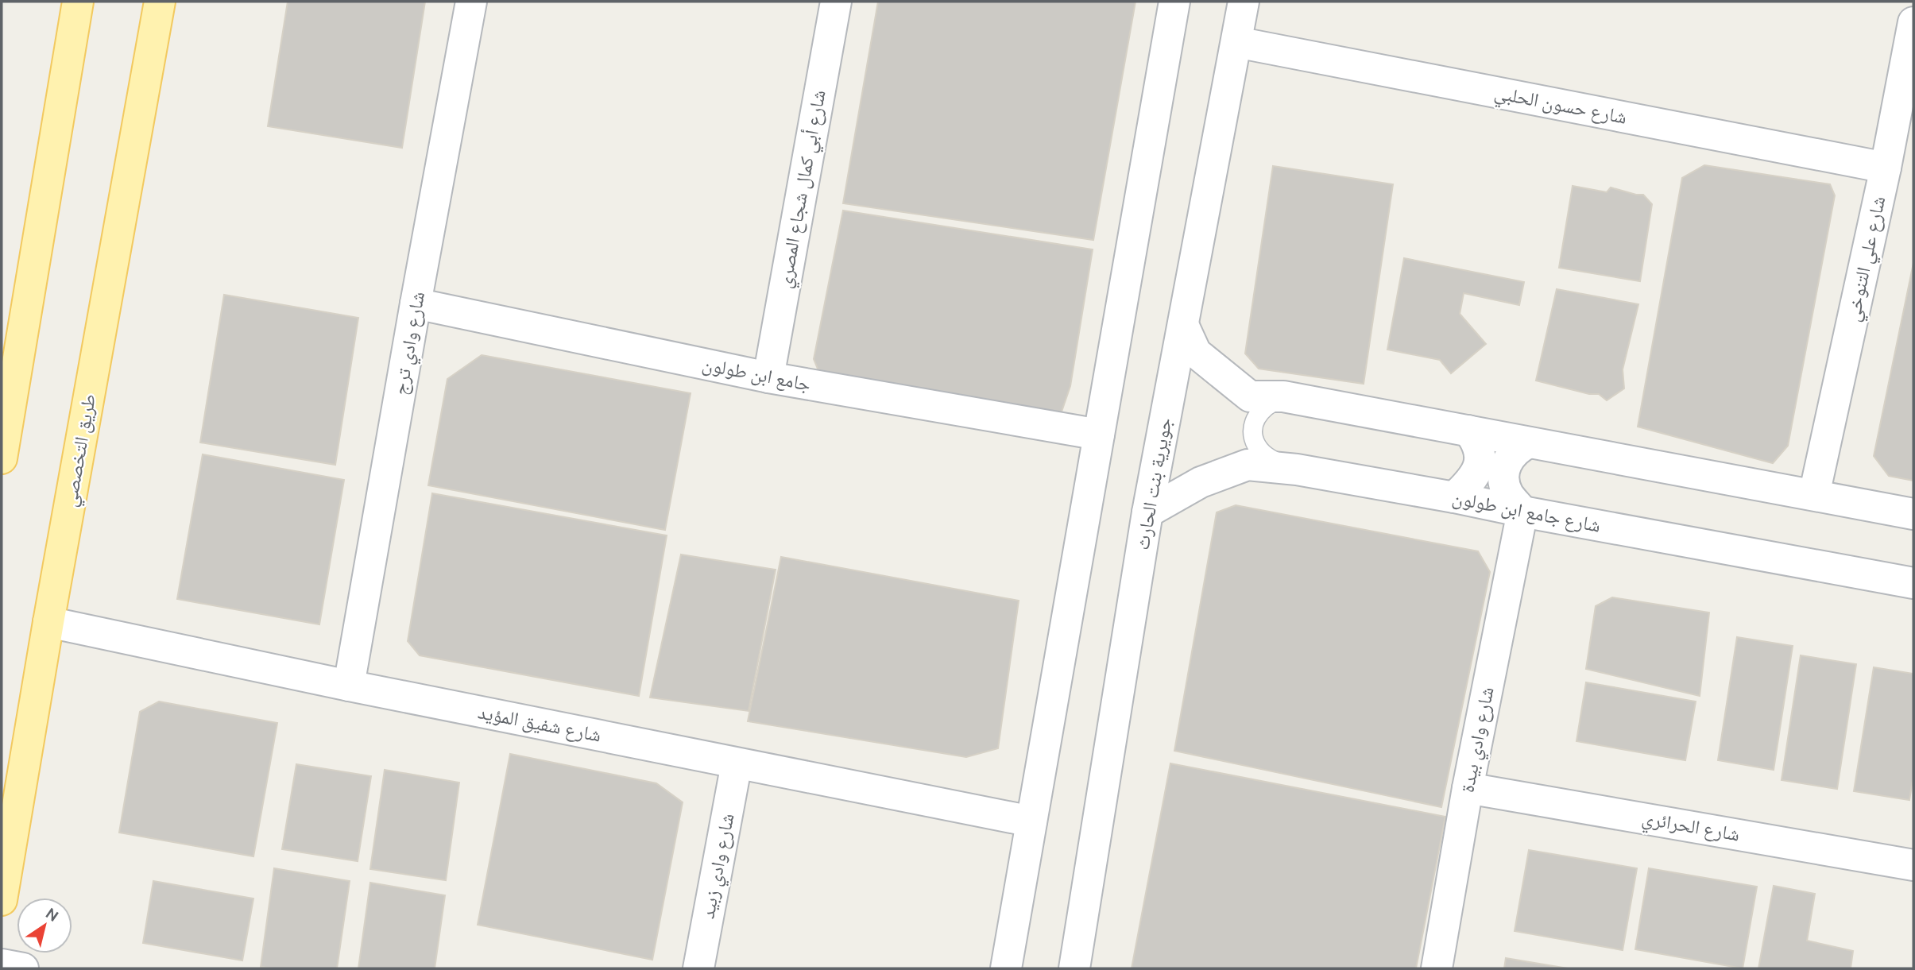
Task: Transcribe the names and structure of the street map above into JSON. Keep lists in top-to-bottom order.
{
  "streets": {
    "main road": ["طريق التخصصي"],
    "street": [
      "شارع حسون الحلبي",
      "شارع أبي كمال شجاع المصري",
      "شارع علي التنوخي",
      "شارع وادي ترج",
      "جامع ابن طولون",
      "جويرية بنت الحارث",
      "شارع جامع ابن طولون",
      "شارع شفيق المؤيد",
      "شارع وادي بيدة",
      "شارع الحرائري",
      "شارع وادي زبيد"
    ]
  },
  "crossings": [
    ["شارع حسون الحلبي", "شارع علي التنوخي"],
    ["شارع حسون الحلبي", "جويرية بنت الحارث"],
    ["شارع أبي كمال شجاع المصري", "جامع ابن طولون"],
    ["شارع وادي ترج", "جامع ابن طولون"],
    ["شارع وادي ترج", "شارع شفيق المؤيد"],
    ["طريق التخصصي", "شارع شفيق المؤيد"],
    ["جويرية بنت الحارث", "شارع جامع ابن طولون"],
    ["شارع جامع ابن طولون", "شارع وادي بيدة"],
    ["شارع شفيق المؤيد", "شارع وادي زبيد"],
    ["شارع وادي بيدة", "شارع الحرائري"]
  ],
  "north": "top right"
}
